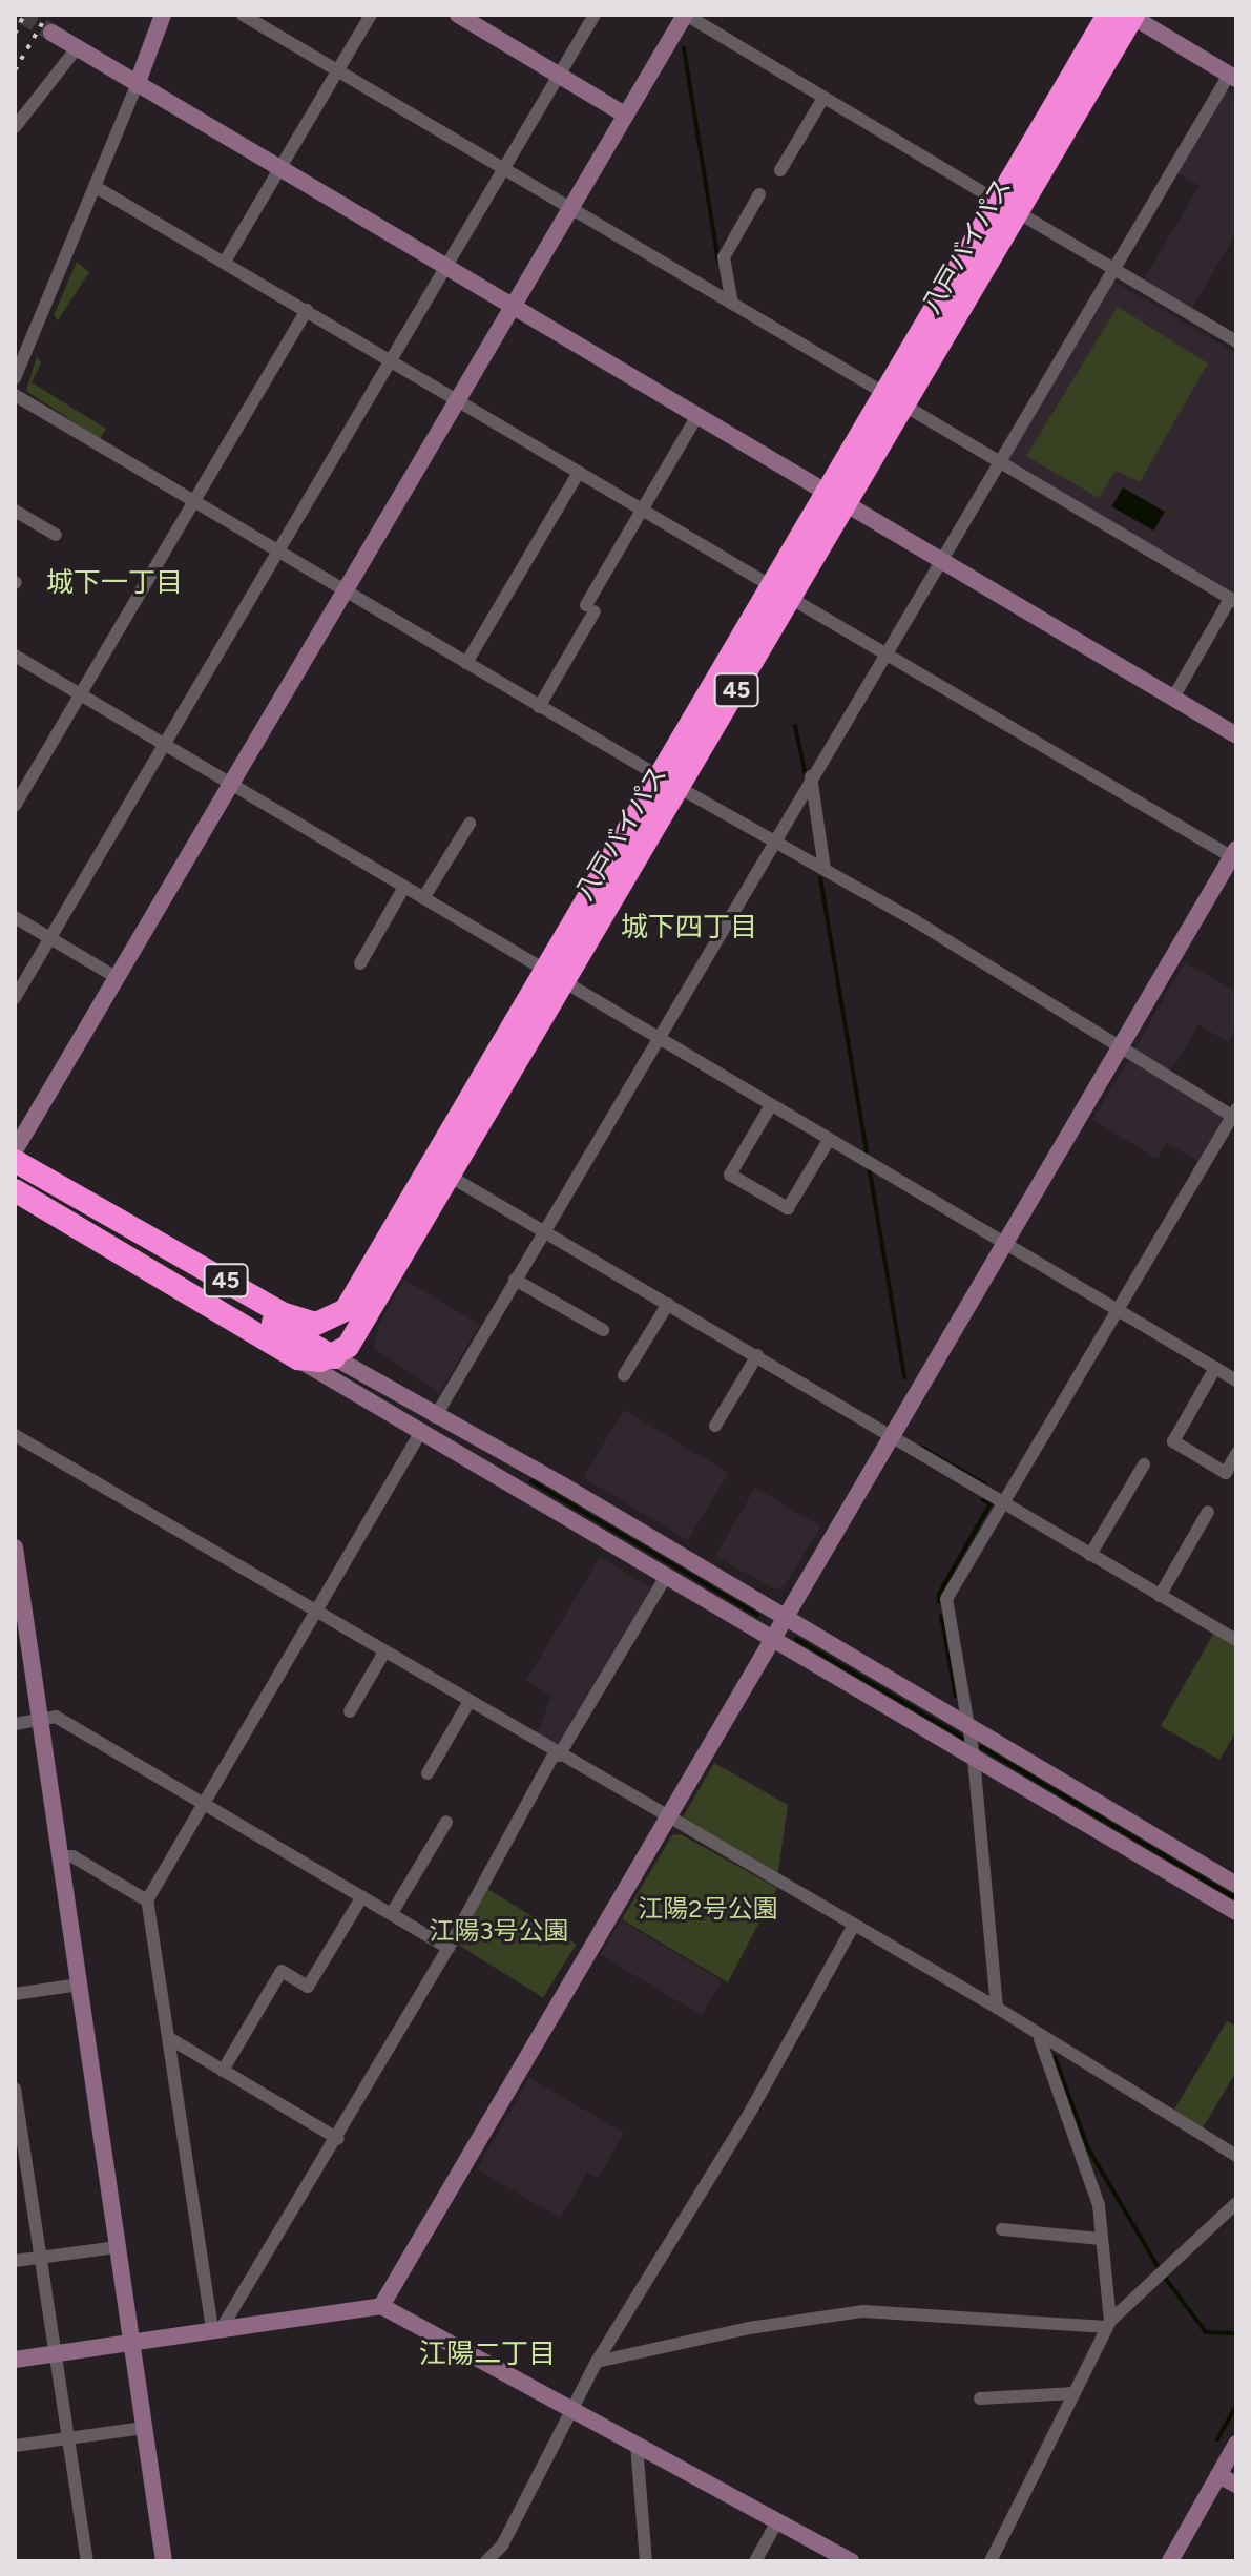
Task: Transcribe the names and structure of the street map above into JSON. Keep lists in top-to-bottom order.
{
  "streets": {
    "highway": ["八戸バイパス", "45"]
  },
  "crossings": [
    ["八戸バイパス", "45"]
  ],
  "districts": ["城下一丁目", "城下四丁目", "江陽二丁目"],
  "parks": ["江陽2号公園", "江陽3号公園"]
}
